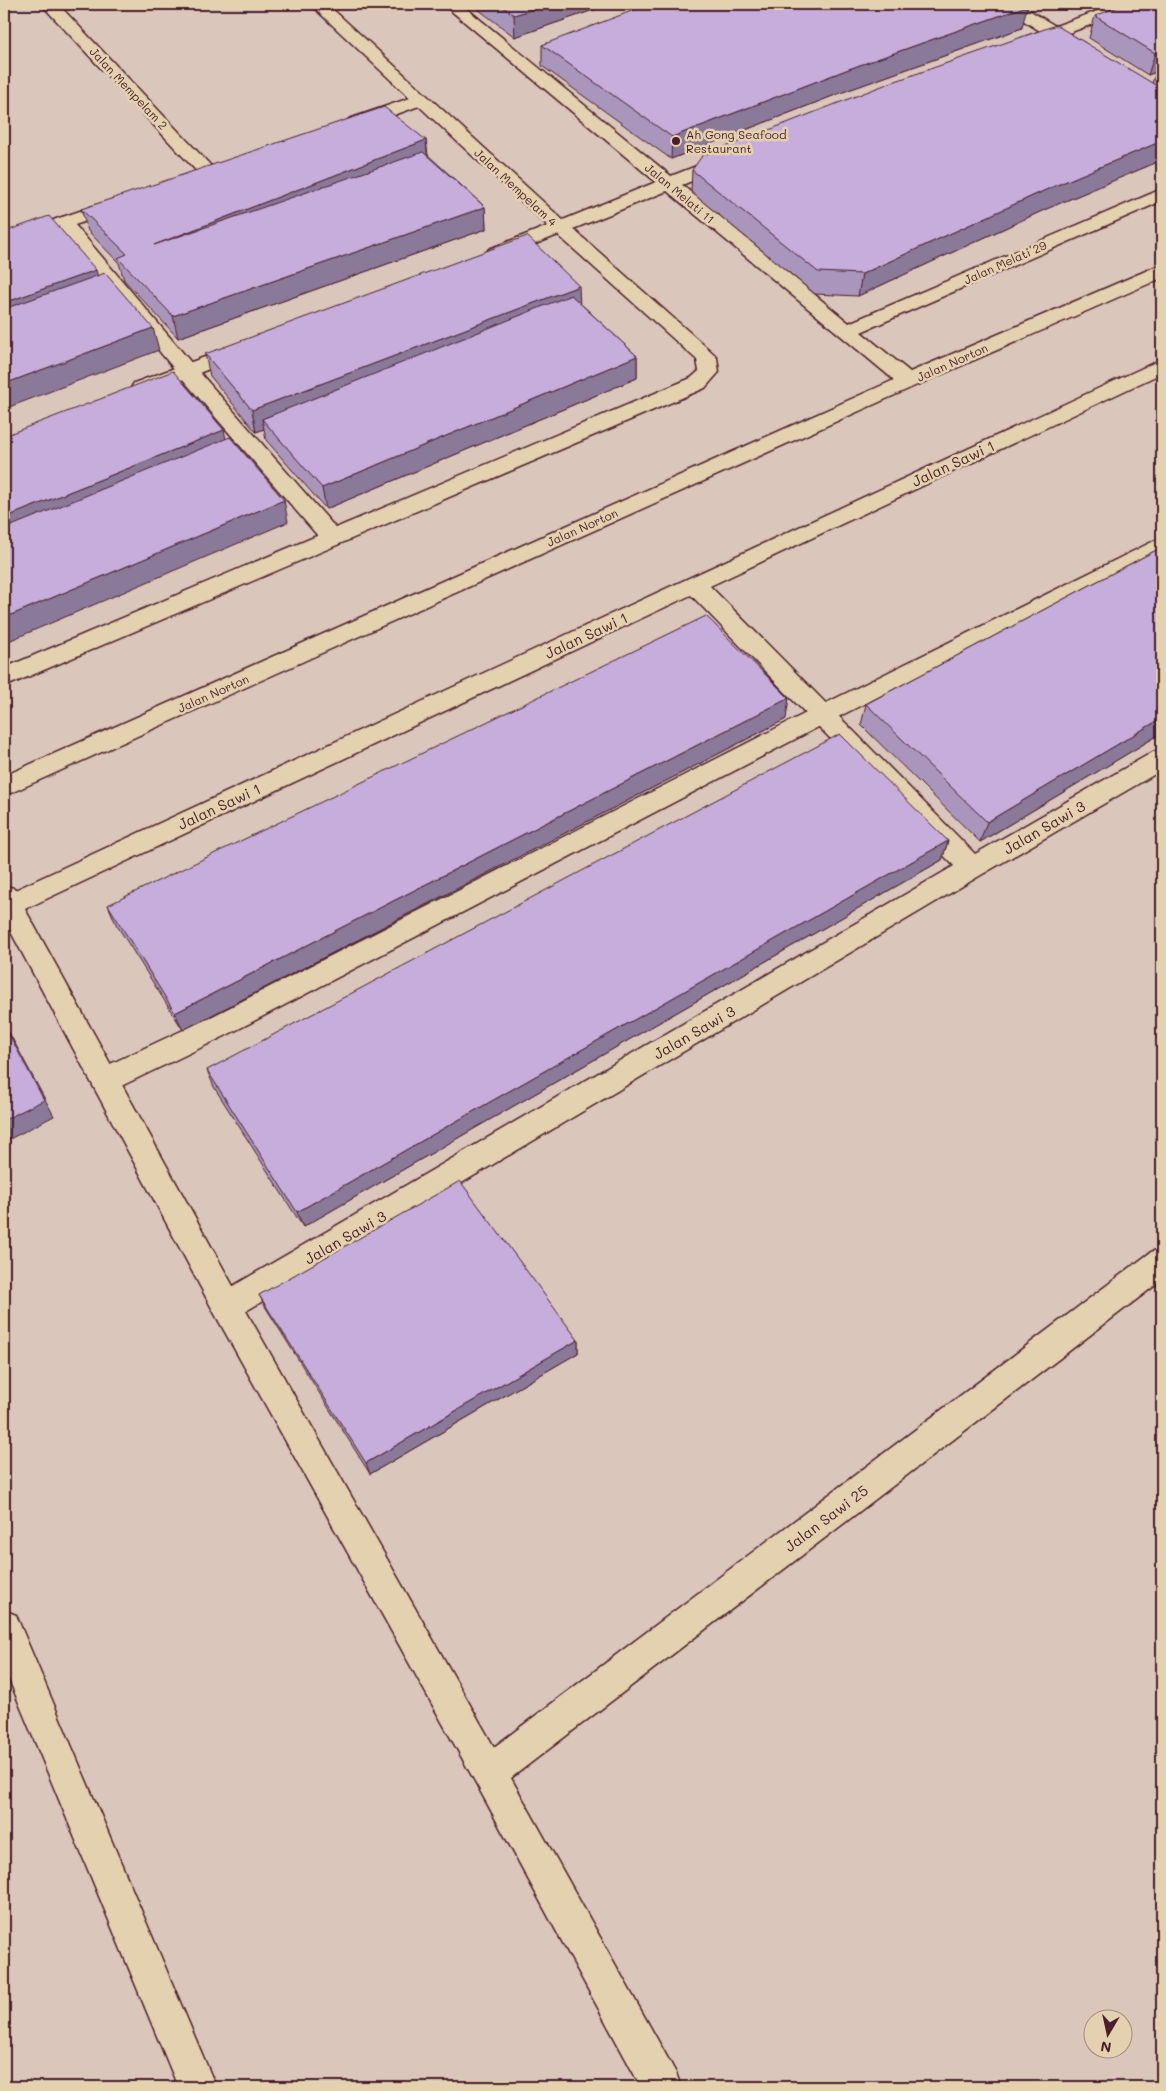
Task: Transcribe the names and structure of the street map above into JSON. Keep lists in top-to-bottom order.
{
  "streets": {
    "street": [
      "Jalan Mempelam 2",
      "Jalan Mempelam 4",
      "Jalan Melati 11",
      "Jalan Melati 29",
      "Jalan Norton",
      "Jalan Sawi 1",
      "Jalan Sawi 3",
      "Jalan Sawi 25"
    ]
  },
  "crossings": [
    ["Jalan Melati 11", "Jalan Melati 29"],
    ["Jalan Melati 11", "Jalan Norton"]
  ],
  "places": ["Ah Gong Seafood Restaurant"],
  "north": "bottom"
}
